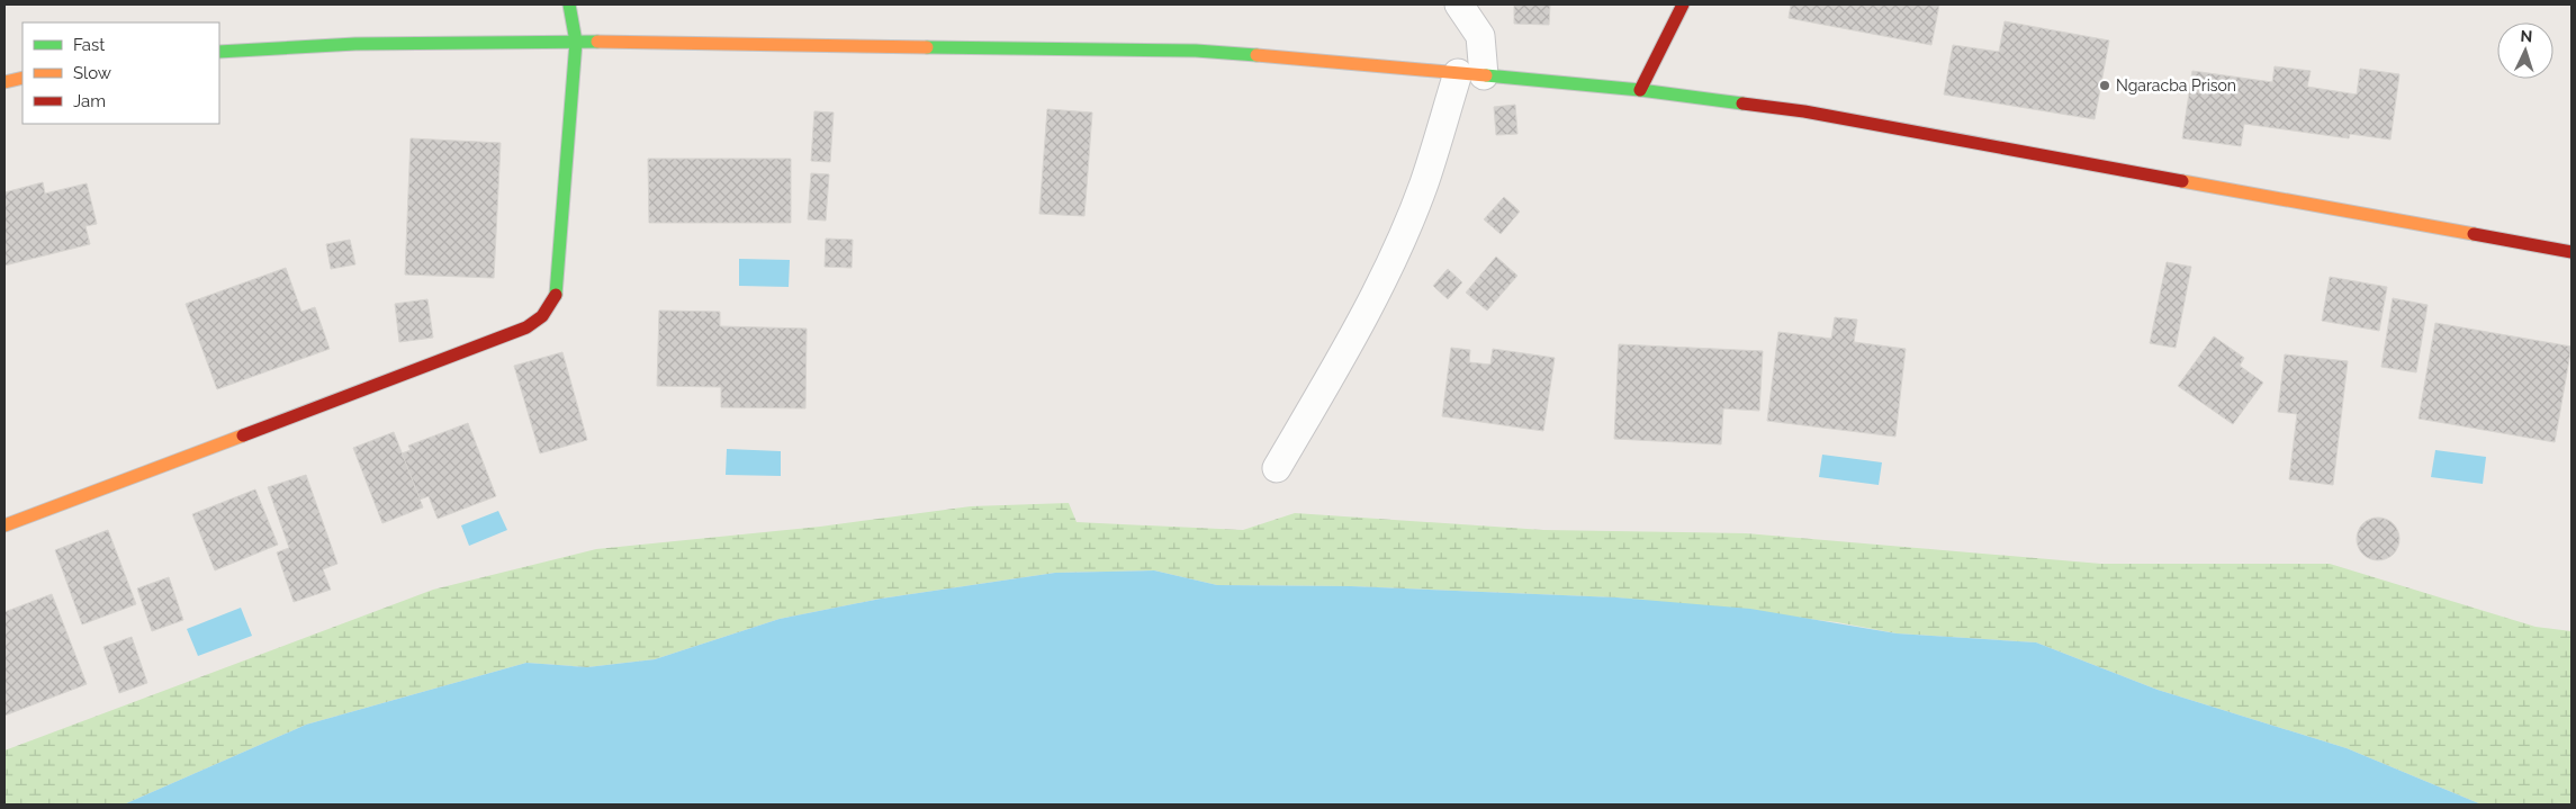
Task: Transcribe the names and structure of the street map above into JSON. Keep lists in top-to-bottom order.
{
  "places": ["Ngaracba Prison"],
  "legend": ["Fast", "Slow", "Jam"],
  "north": "top"
}
